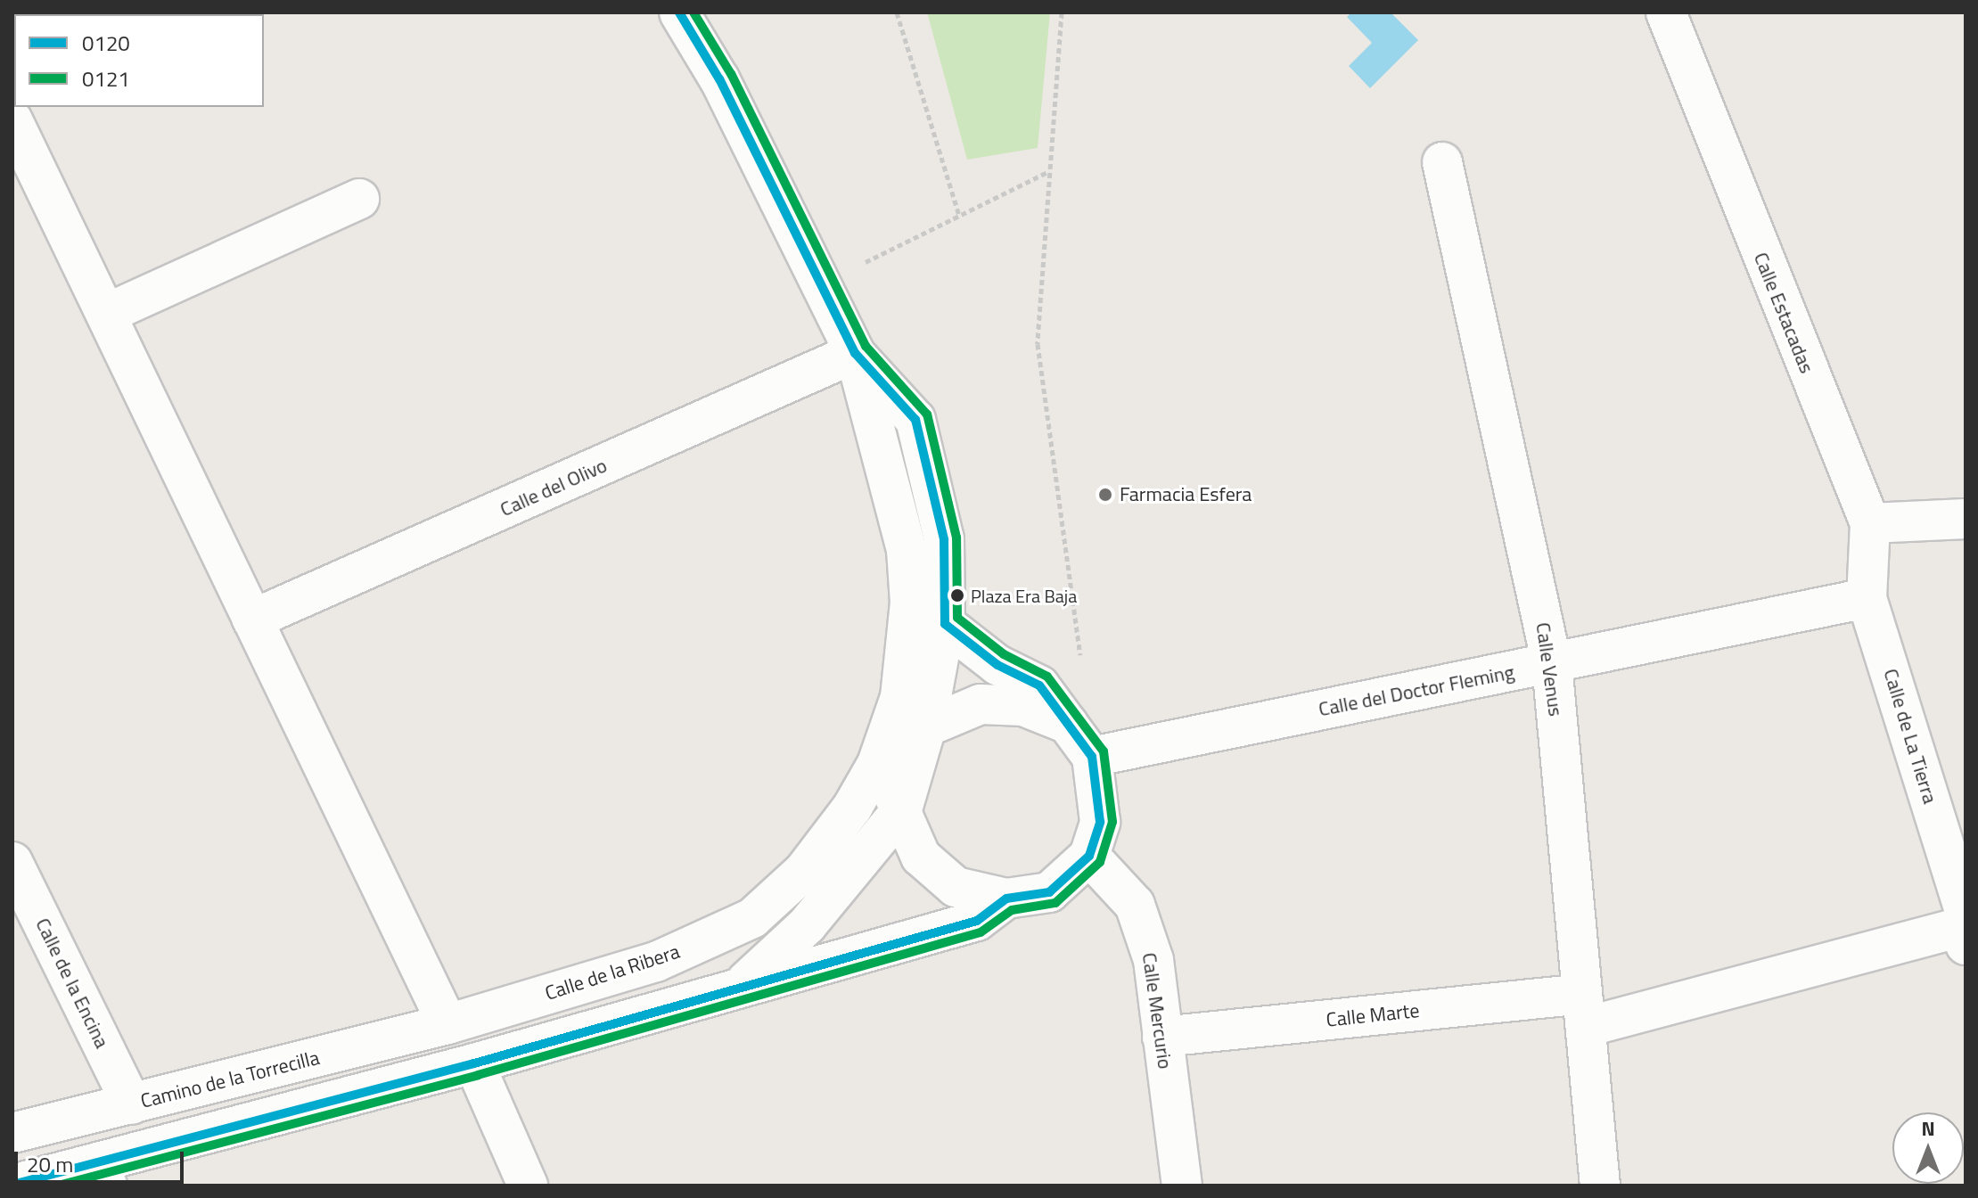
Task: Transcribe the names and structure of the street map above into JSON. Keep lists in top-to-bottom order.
{
  "streets": {
    "street": [
      "Calle Estacadas",
      "Calle del Olivo",
      "Calle Venus",
      "Calle del Doctor Fleming",
      "Calle de La Tierra",
      "Calle de la Ribera",
      "Calle de la Encina",
      "Calle Mercurio",
      "Calle Marte",
      "Camino de la Torrecilla"
    ]
  },
  "crossings": [
    ["Calle Estacadas", "Calle de La Tierra"],
    ["Calle del Olivo", "Calle de la Ribera"],
    ["Calle Venus", "Calle del Doctor Fleming"],
    ["Calle Venus", "Calle Marte"],
    ["Calle del Doctor Fleming", "Calle de La Tierra"],
    ["Calle del Doctor Fleming", "Calle de la Ribera"],
    ["Calle del Doctor Fleming", "Calle Mercurio"],
    ["Calle de La Tierra", "Calle Marte"],
    ["Calle de la Ribera", "Calle Mercurio"],
    ["Calle de la Ribera", "Camino de la Torrecilla"],
    ["Calle de la Encina", "Camino de la Torrecilla"],
    ["Calle Mercurio", "Calle Marte"]
  ],
  "places": ["Farmacia Esfera", "Plaza Era Baja"],
  "lines": ["transit line 0120", "transit line 0121"],
  "legend": ["0120", "0121"],
  "scale_bar": "20 m",
  "north": "top"
}
